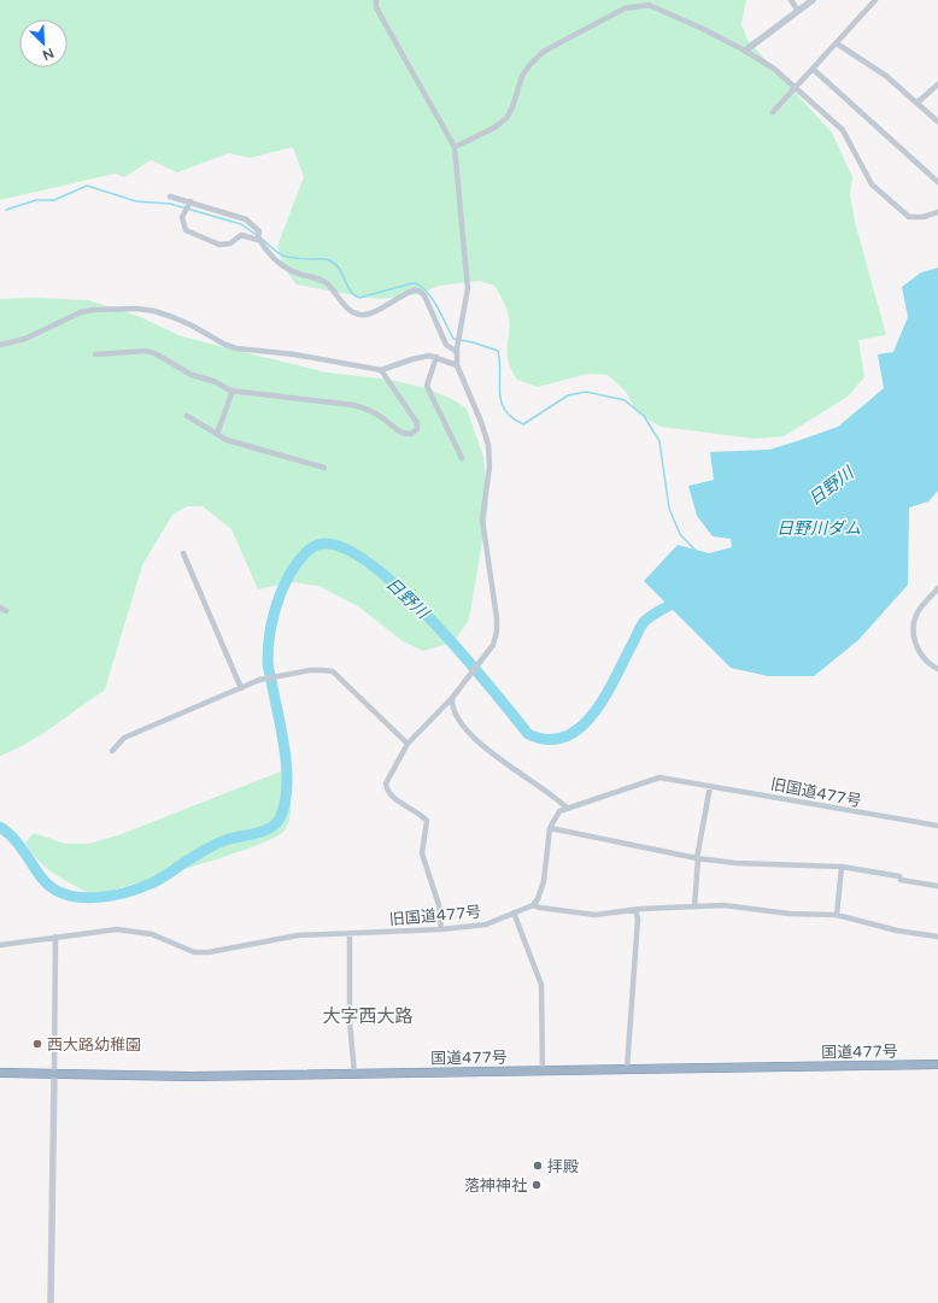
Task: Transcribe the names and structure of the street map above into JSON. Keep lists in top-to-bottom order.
{
  "streets": {
    "highway": ["国道477号"],
    "street": ["旧国道477号"]
  },
  "districts": ["大字西大路"],
  "water": ["日野川", "日野川ダム"],
  "places": ["西大路幼稚園", "拝殿", "落神神社"],
  "north": "bottom right"
}
